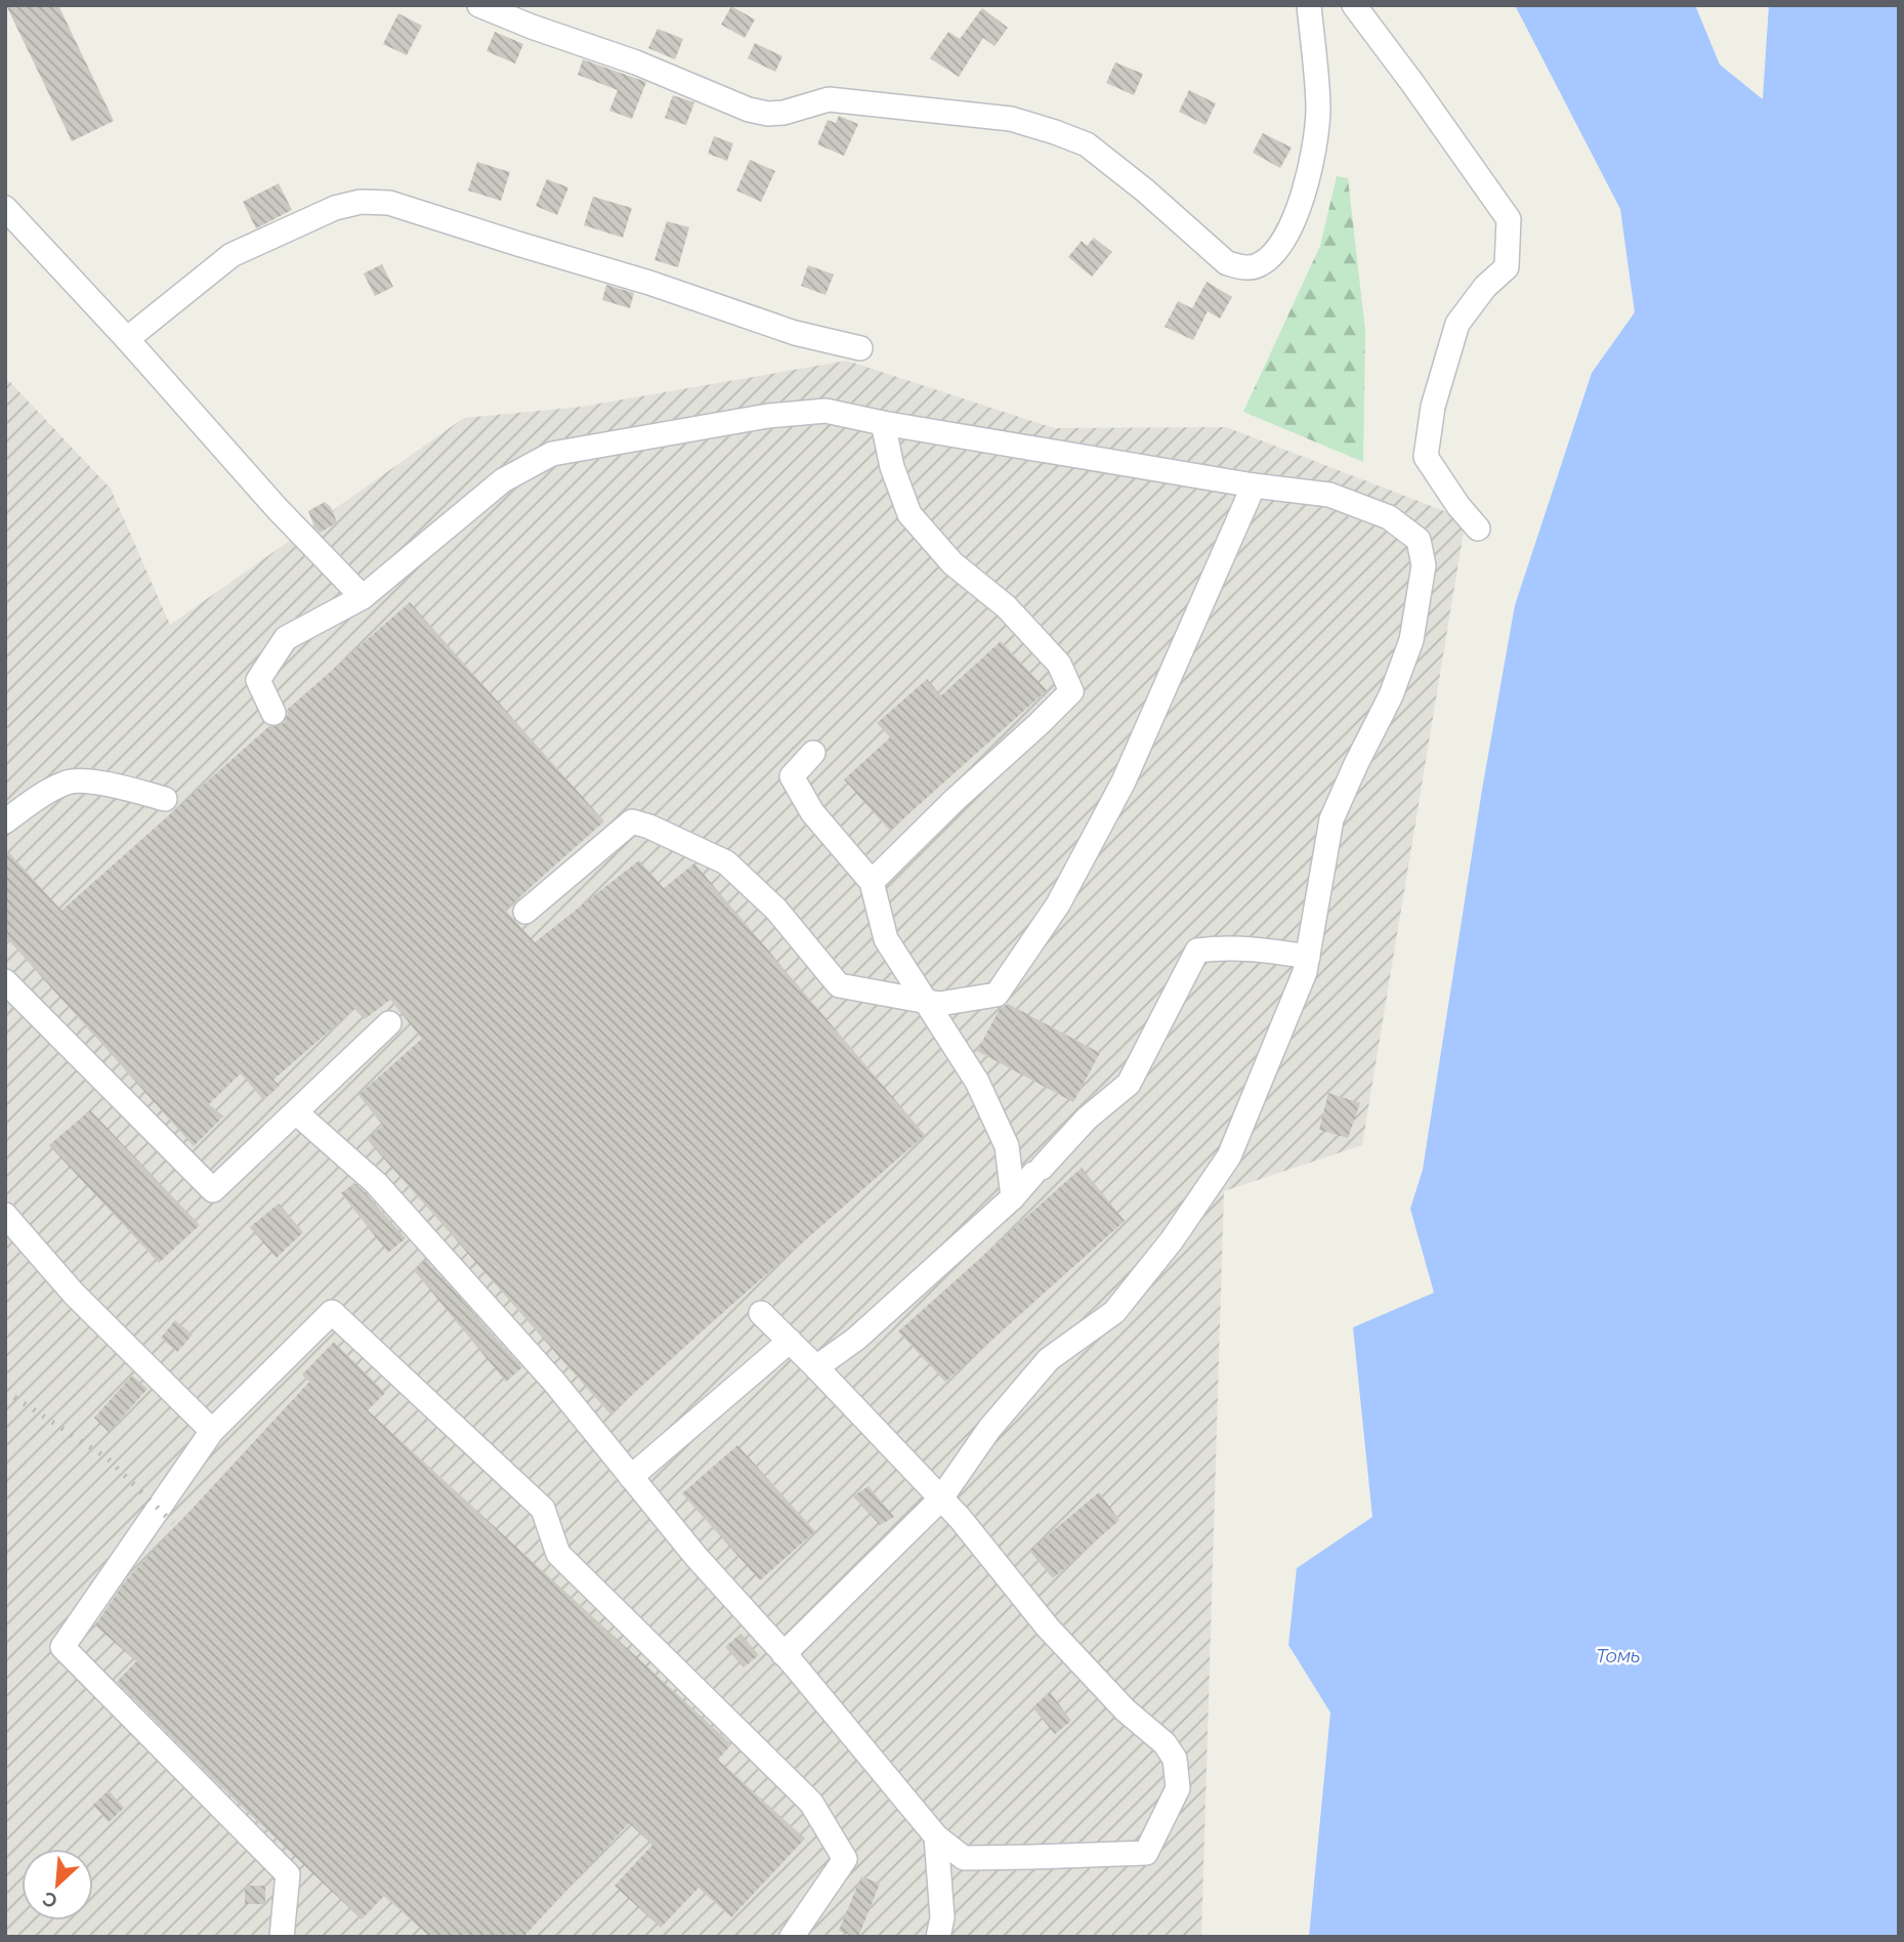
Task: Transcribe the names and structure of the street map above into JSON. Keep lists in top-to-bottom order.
{
  "water": ["Томь"],
  "north": "bottom left"
}
